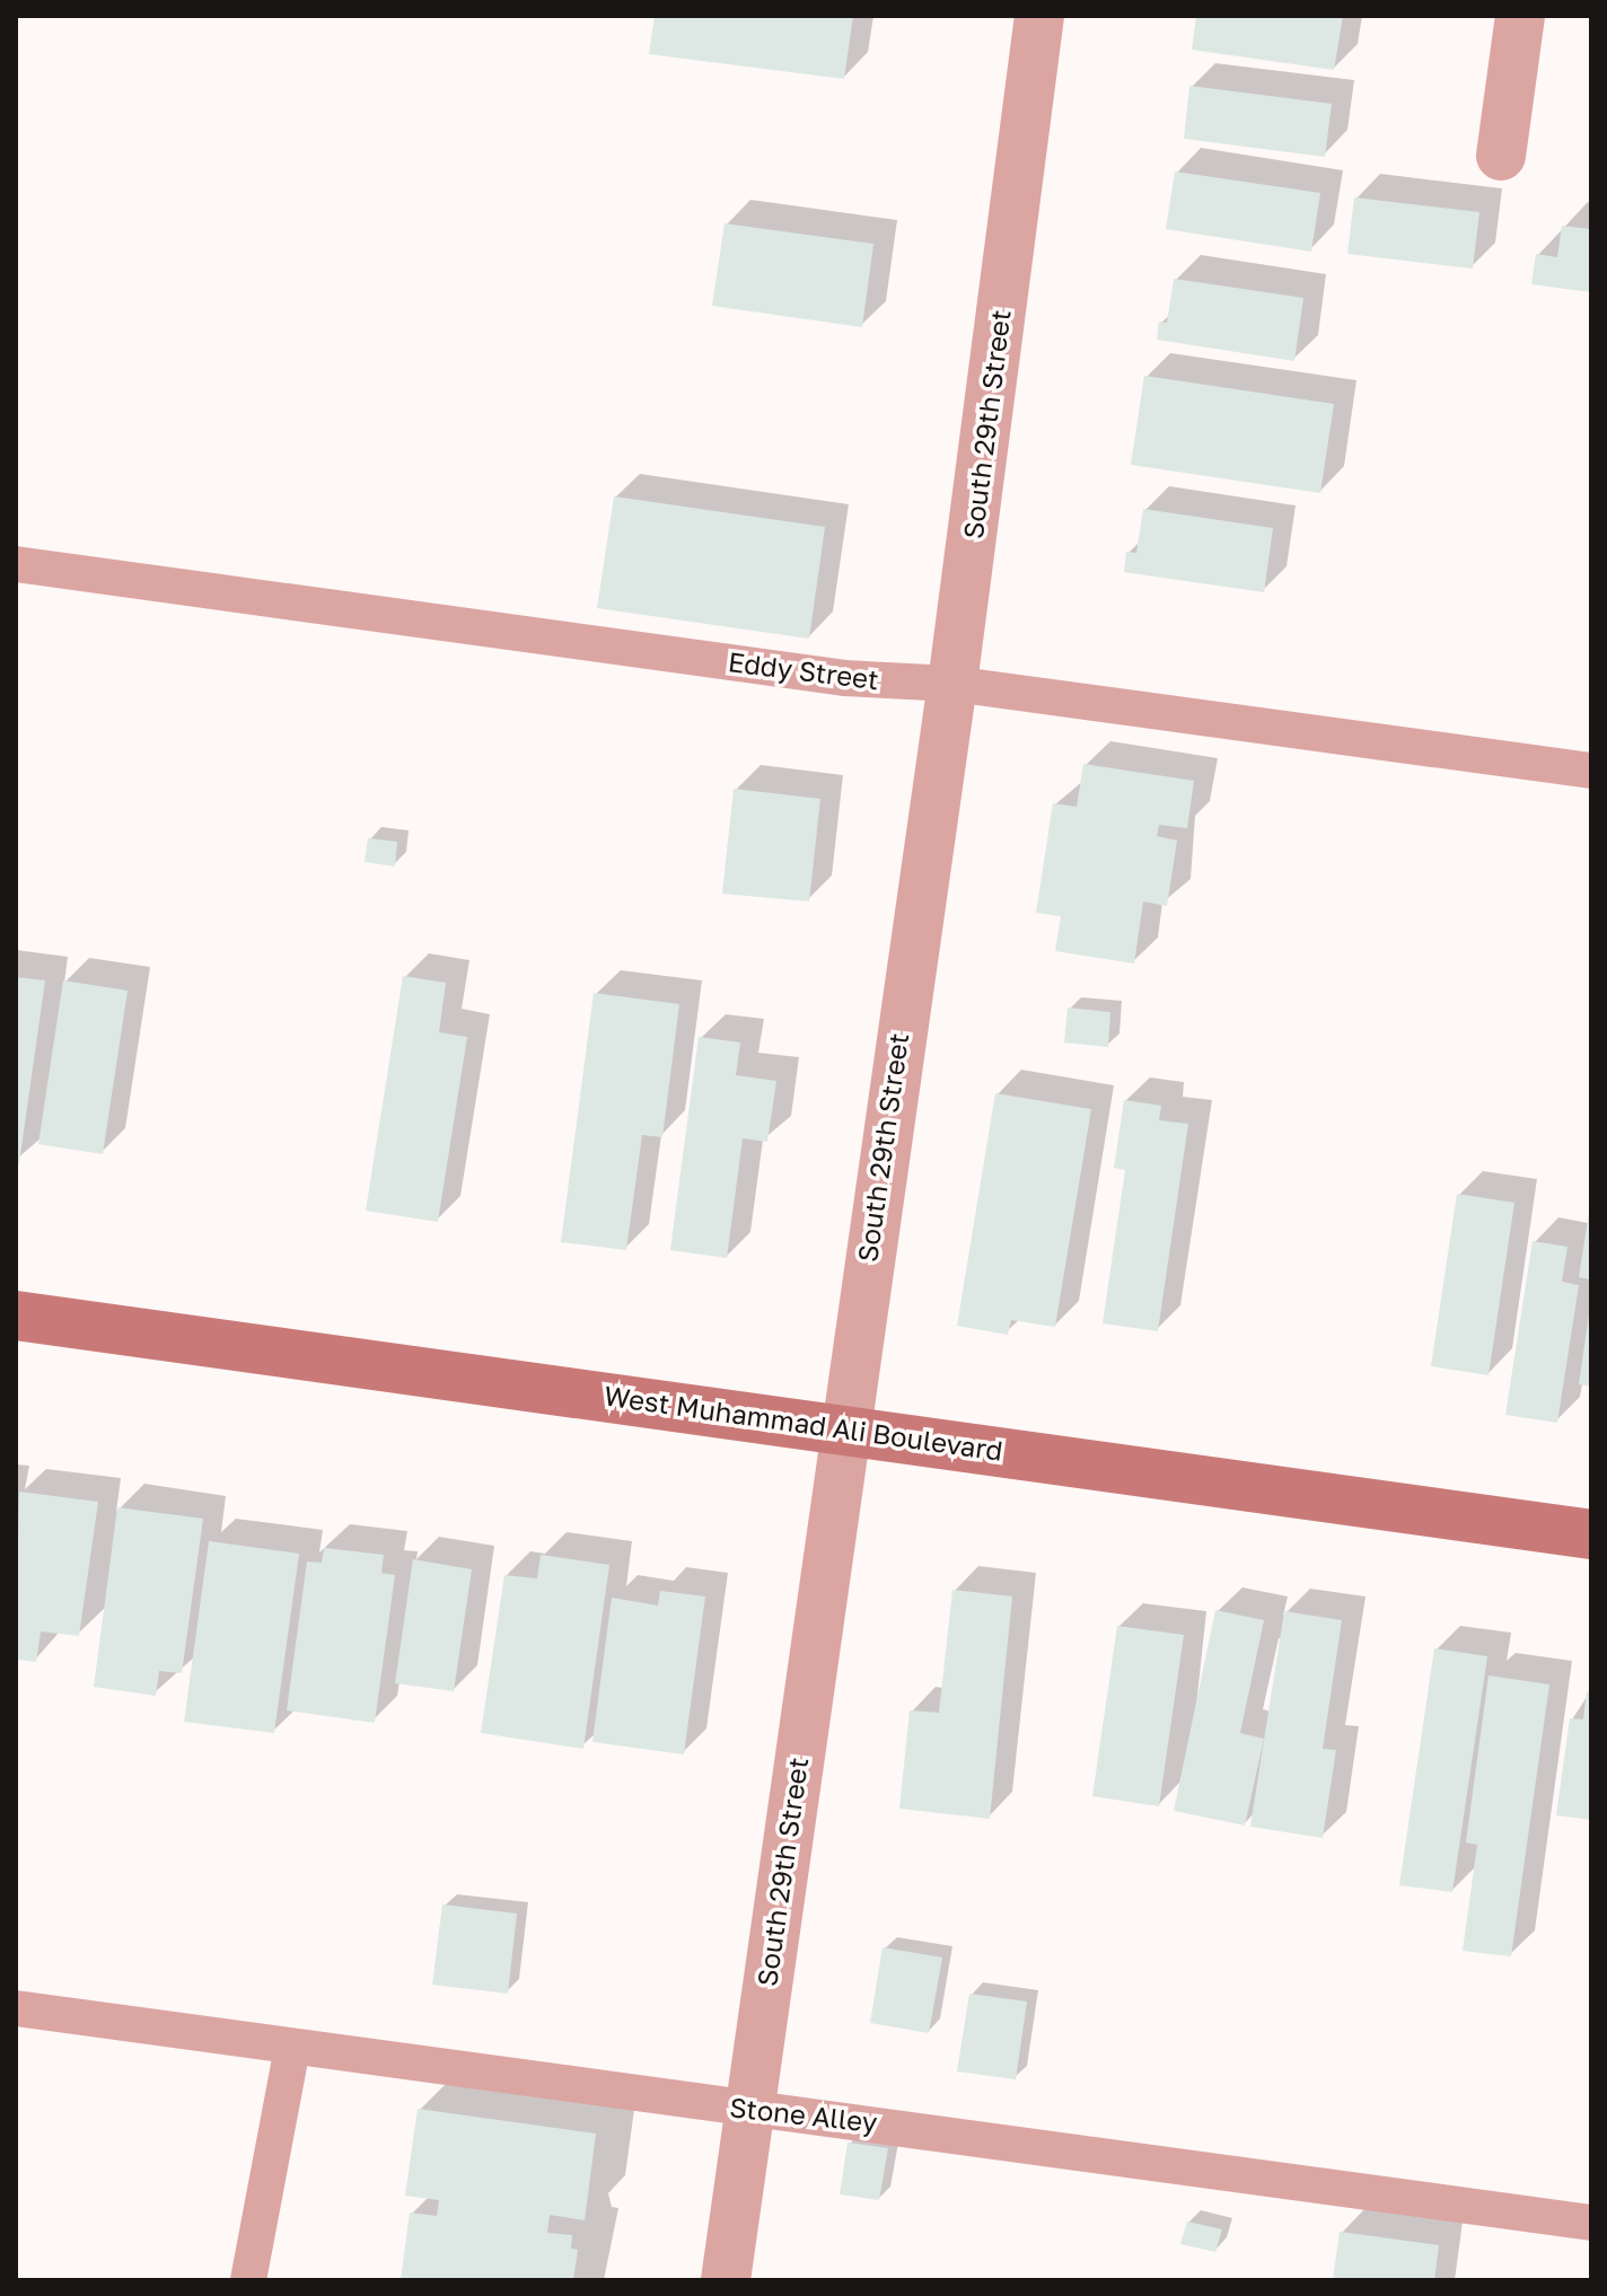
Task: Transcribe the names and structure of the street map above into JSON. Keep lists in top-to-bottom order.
{
  "streets": {
    "main road": ["West Muhammad Ali Boulevard"],
    "street": ["South 29th Street"],
    "lane": ["Eddy Street", "Stone Alley"]
  },
  "crossings": [
    ["South 29th Street", "Eddy Street"],
    ["South 29th Street", "West Muhammad Ali Boulevard"],
    ["South 29th Street", "Stone Alley"]
  ]
}
